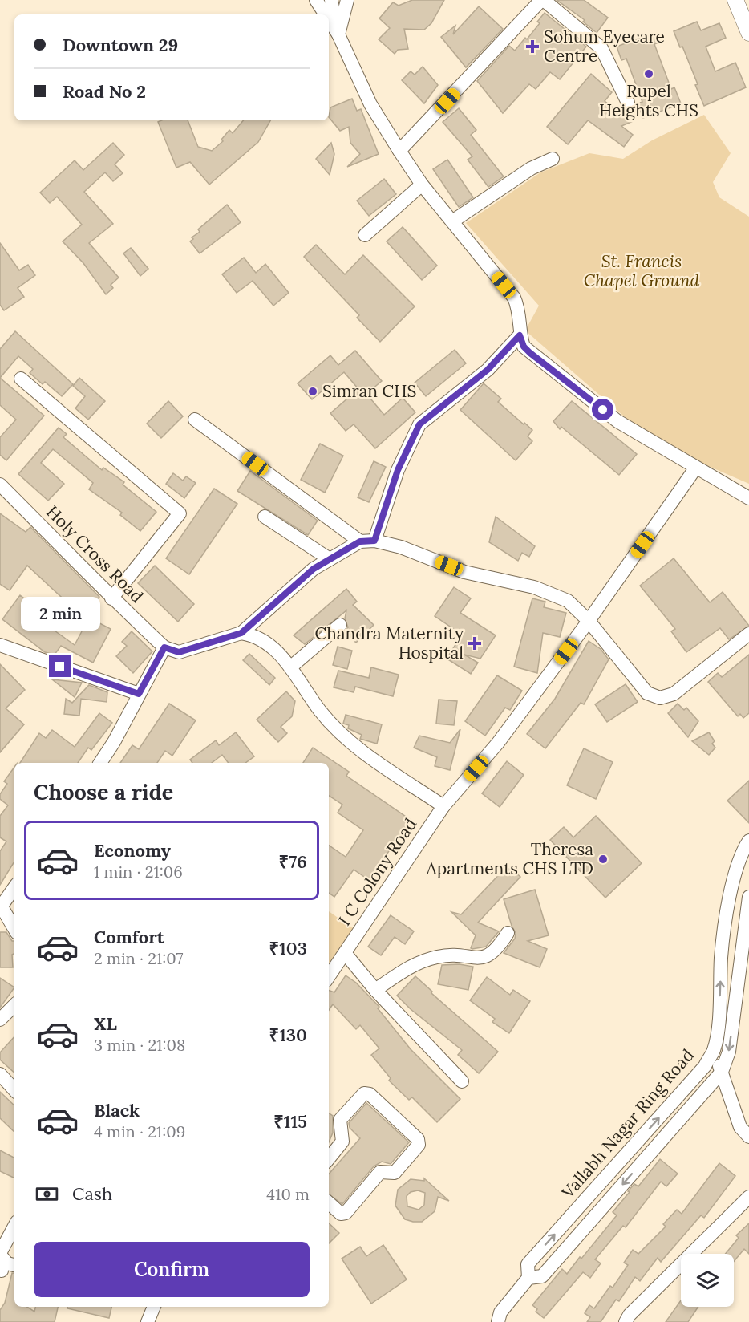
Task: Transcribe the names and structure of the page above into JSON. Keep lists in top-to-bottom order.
{
  "streets": {
    "street": ["Holy Cross Road", "I C Colony Road", "Vallabh Nagar Ring Road"]
  },
  "parks": ["St. Francis Chapel Ground"],
  "places": {
    "health": ["Sohum Eyecare Centre", "Chandra Maternity Hospital"],
    "other": ["Rupel Heights CHS", "Simran CHS", "Theresa Apartments CHS LTD"]
  },
  "page": {
    "banner": ["Downtown 29", "Road No 2"],
    "bubble": "2 min",
    "heading": "Choose a ride",
    "list": [
      {
        "name": "Economy",
        "note": "1 min · 21:06",
        "value": "₹76"
      },
      {
        "name": "Comfort",
        "note": "2 min · 21:07",
        "value": "₹103"
      },
      {
        "name": "XL",
        "note": "3 min · 21:08",
        "value": "₹130"
      },
      {
        "name": "Black",
        "note": "4 min · 21:09",
        "value": "₹115"
      }
    ],
    "pay": ["Cash", "410 m"],
    "buttons": "Confirm"
  }
}
